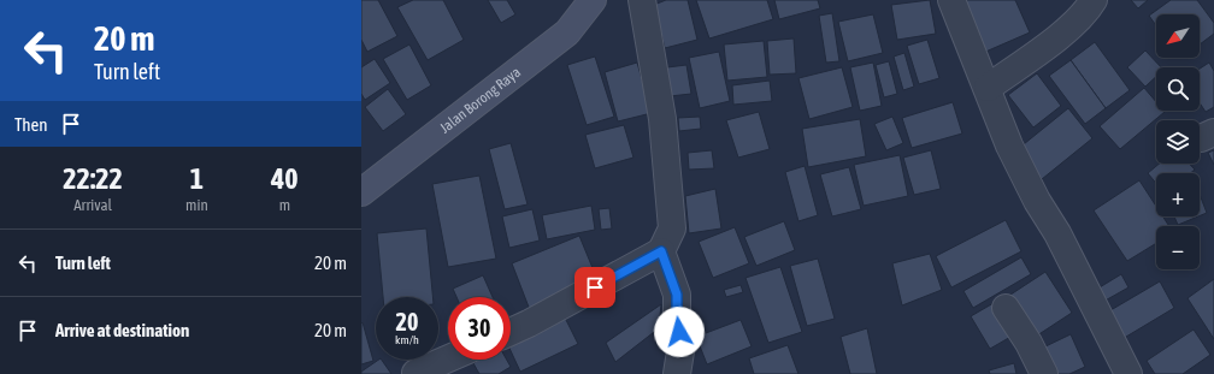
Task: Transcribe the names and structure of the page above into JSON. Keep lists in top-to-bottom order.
{
  "streets": {
    "main road": ["Jalan Borong Raya"]
  },
  "north": "bottom left",
  "page": {
    "turn": ["20 m", "Turn left"],
    "map_buttons": ["+", "−"],
    "then": "Then",
    "eta": [
      "22:22",
      "Arrival",
      "1",
      "min",
      "40",
      "m"
    ],
    "list": [
      {
        "name": "Turn left",
        "value": "20 m"
      },
      {
        "name": "Arrive at destination",
        "value": "20 m"
      }
    ],
    "speed": "20 km/h",
    "limit": "30"
  }
}
